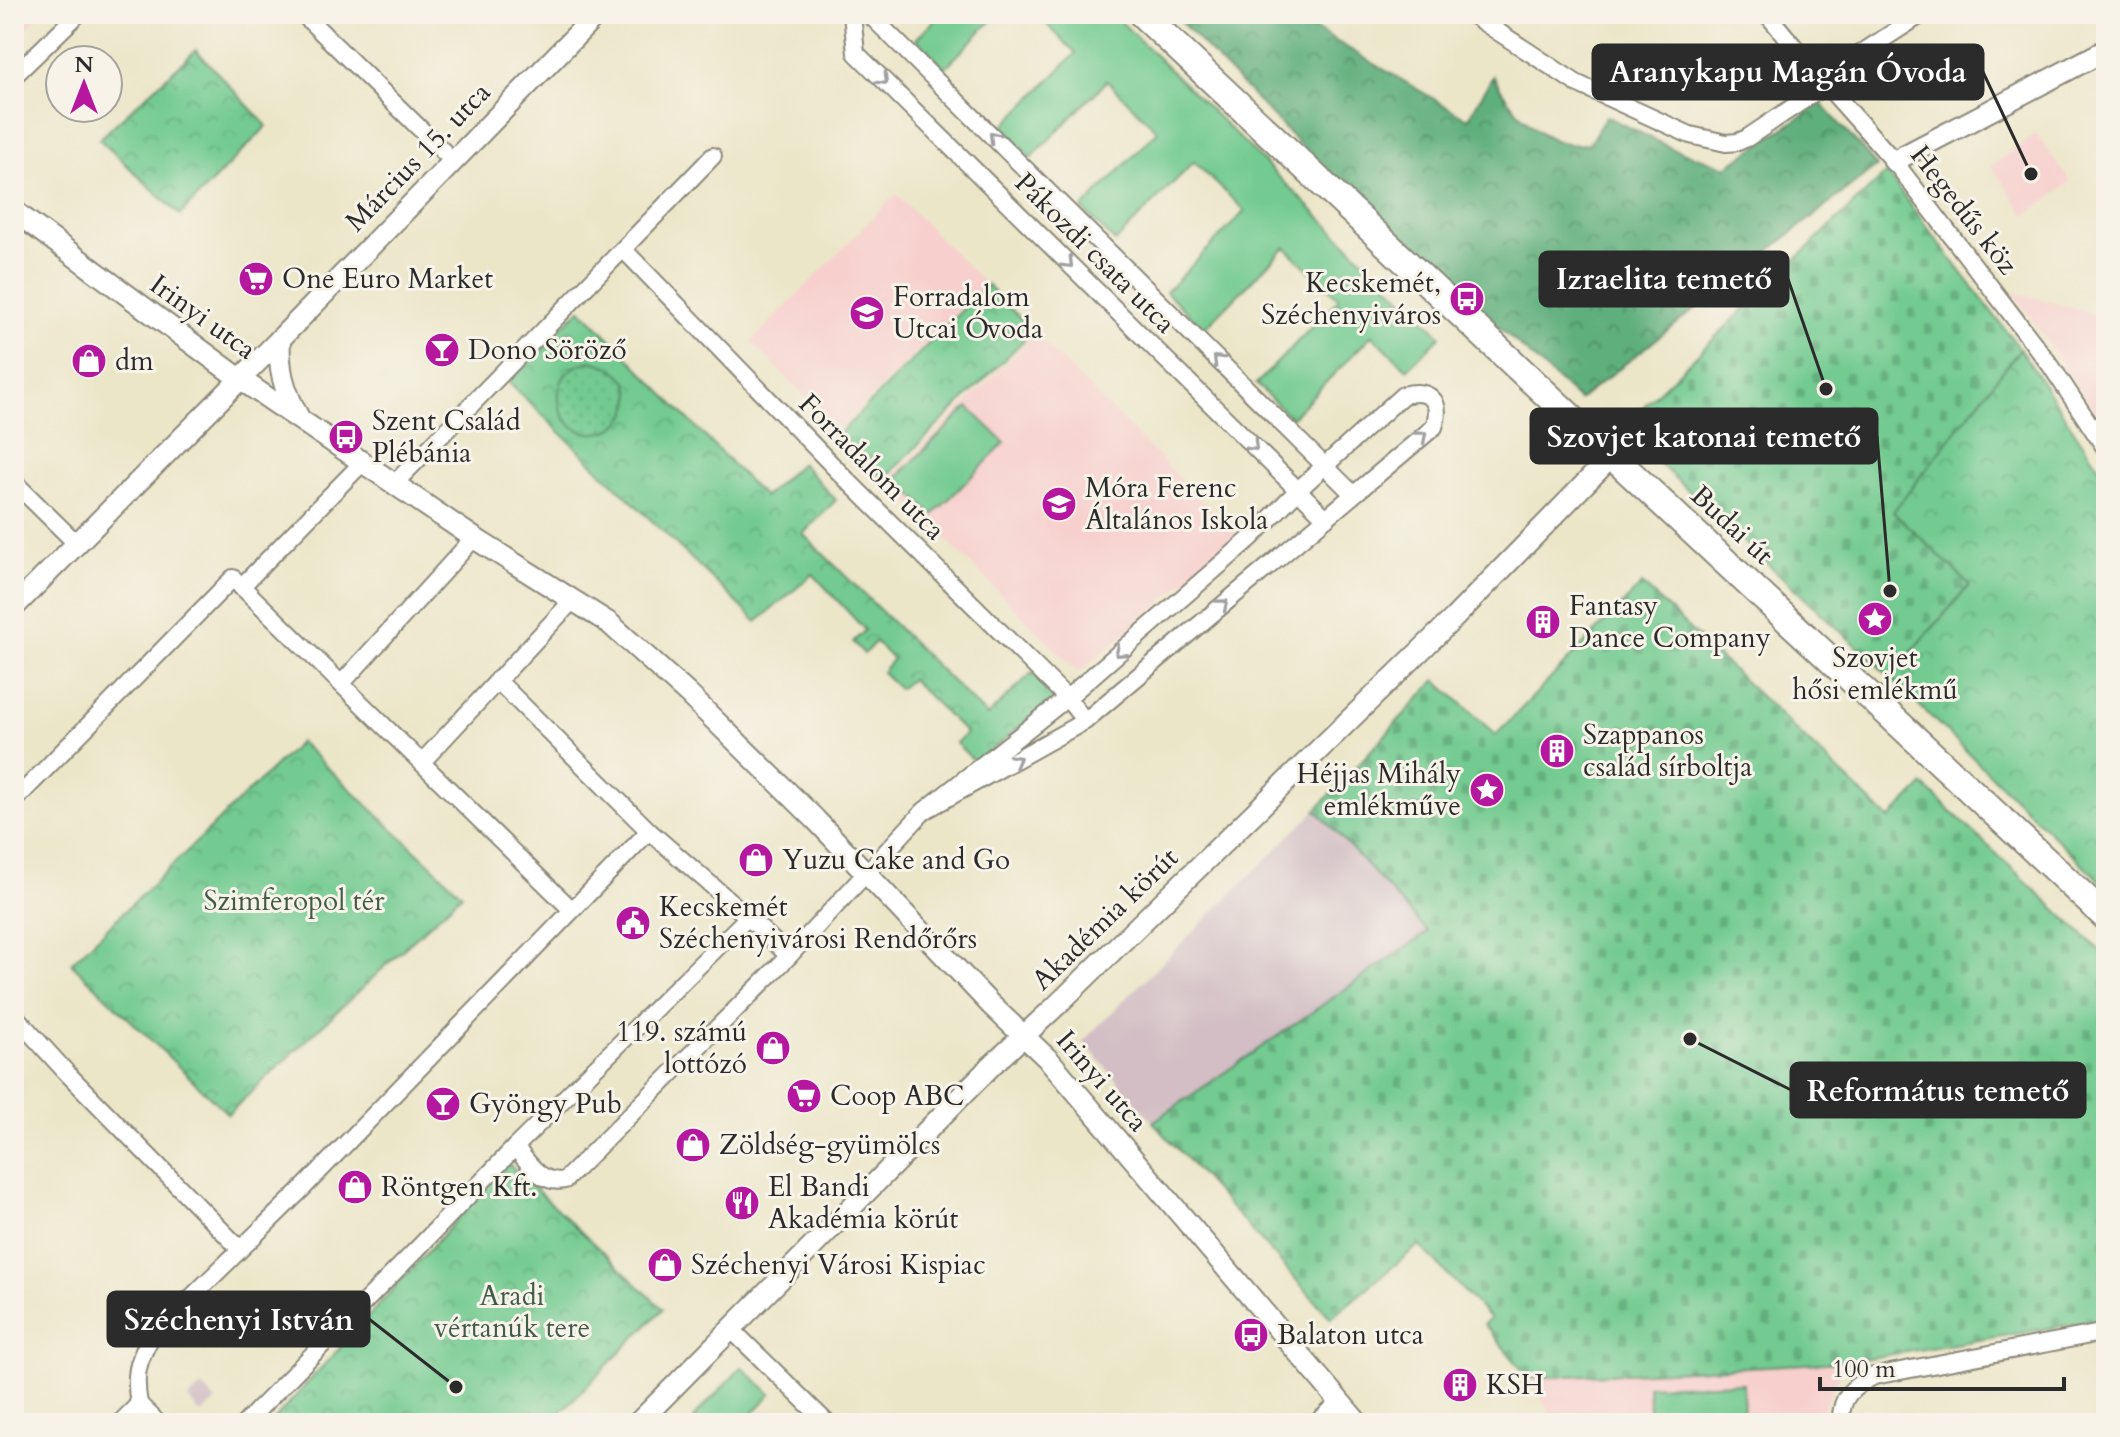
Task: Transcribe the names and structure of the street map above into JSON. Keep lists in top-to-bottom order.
{
  "streets": {
    "main road": ["Budai út"],
    "street": [
      "Március 15. utca",
      "Hegedűs köz",
      "Pákozdi csata utca",
      "Irinyi utca",
      "Forradalom utca",
      "Akadémia körút"
    ]
  },
  "crossings": [
    ["Március 15. utca", "Irinyi utca"],
    ["Irinyi utca", "Akadémia körút"],
    ["Budai út", "Akadémia körút"]
  ],
  "parks": ["Szimferopol tér", "Aradi vértanúk tere"],
  "places": {
    "other": [
      "Aranykapu Magán Óvoda",
      "Izraelita temető",
      "Szovjet katonai temető",
      "Református temető",
      "Széchenyi István"
    ],
    "supermarket": ["One Euro Market", "Coop ABC"],
    "bus stop": ["Kecskemét, Széchenyiváros", "Szent Család Plébánia", "Balaton utca"],
    "school or university": ["Forradalom Utcai Óvoda", "Móra Ferenc Általános Iskola"],
    "bar": ["Dono Söröző", "Gyöngy Pub"],
    "shop": [
      "dm",
      "Yuzu Cake and Go",
      "119. számú lottózó",
      "Zöldség-gyümölcs",
      "Röntgen Kft.",
      "Széchenyi Városi Kispiac"
    ],
    "place": ["Szovjet hősi emlékmű", "Héjjas Mihály emlékműve"],
    "building": ["Fantasy Dance Company", "Szappanos család sírboltja", "KSH"],
    "public building": ["Kecskemét Széchenyivárosi Rendőrőrs"],
    "restaurant": ["El Bandi Akadémia körút"]
  },
  "scale_bar": "100 m",
  "north": "top"
}
